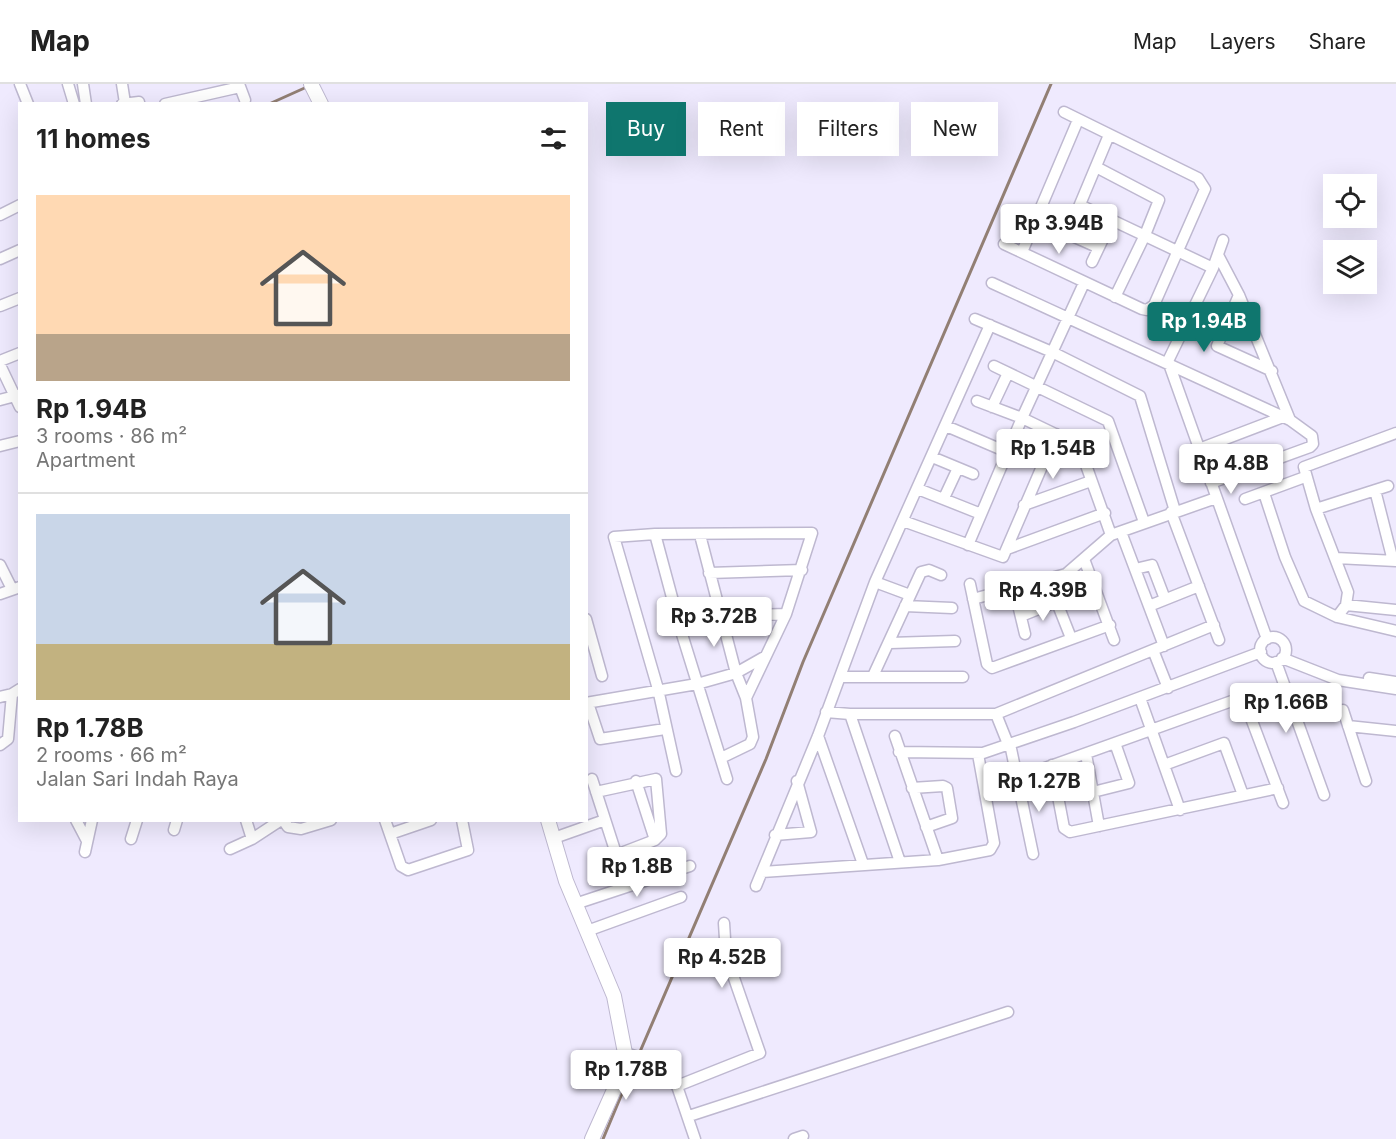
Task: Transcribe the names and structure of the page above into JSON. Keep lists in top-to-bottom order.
{
  "page": {
    "header": "Map",
    "nav": ["Map", "Layers", "Share"],
    "chip": [
      "Buy",
      "Rent",
      "Filters",
      "New"
    ],
    "heading": "11 homes",
    "list": [
      {
        "name": "Rp 1.94B",
        "note": "3 rooms · 86 m² · Apartment"
      },
      {
        "name": "Rp 1.78B",
        "note": "2 rooms · 66 m² · Jalan Sari Indah Raya"
      }
    ],
    "price": [
      "Rp 3.94B",
      "Rp 1.94B",
      "Rp 1.54B",
      "Rp 4.8B",
      "Rp 4.39B",
      "Rp 3.72B",
      "Rp 1.66B",
      "Rp 1.27B",
      "Rp 1.8B",
      "Rp 4.52B",
      "Rp 1.78B"
    ]
  }
}
